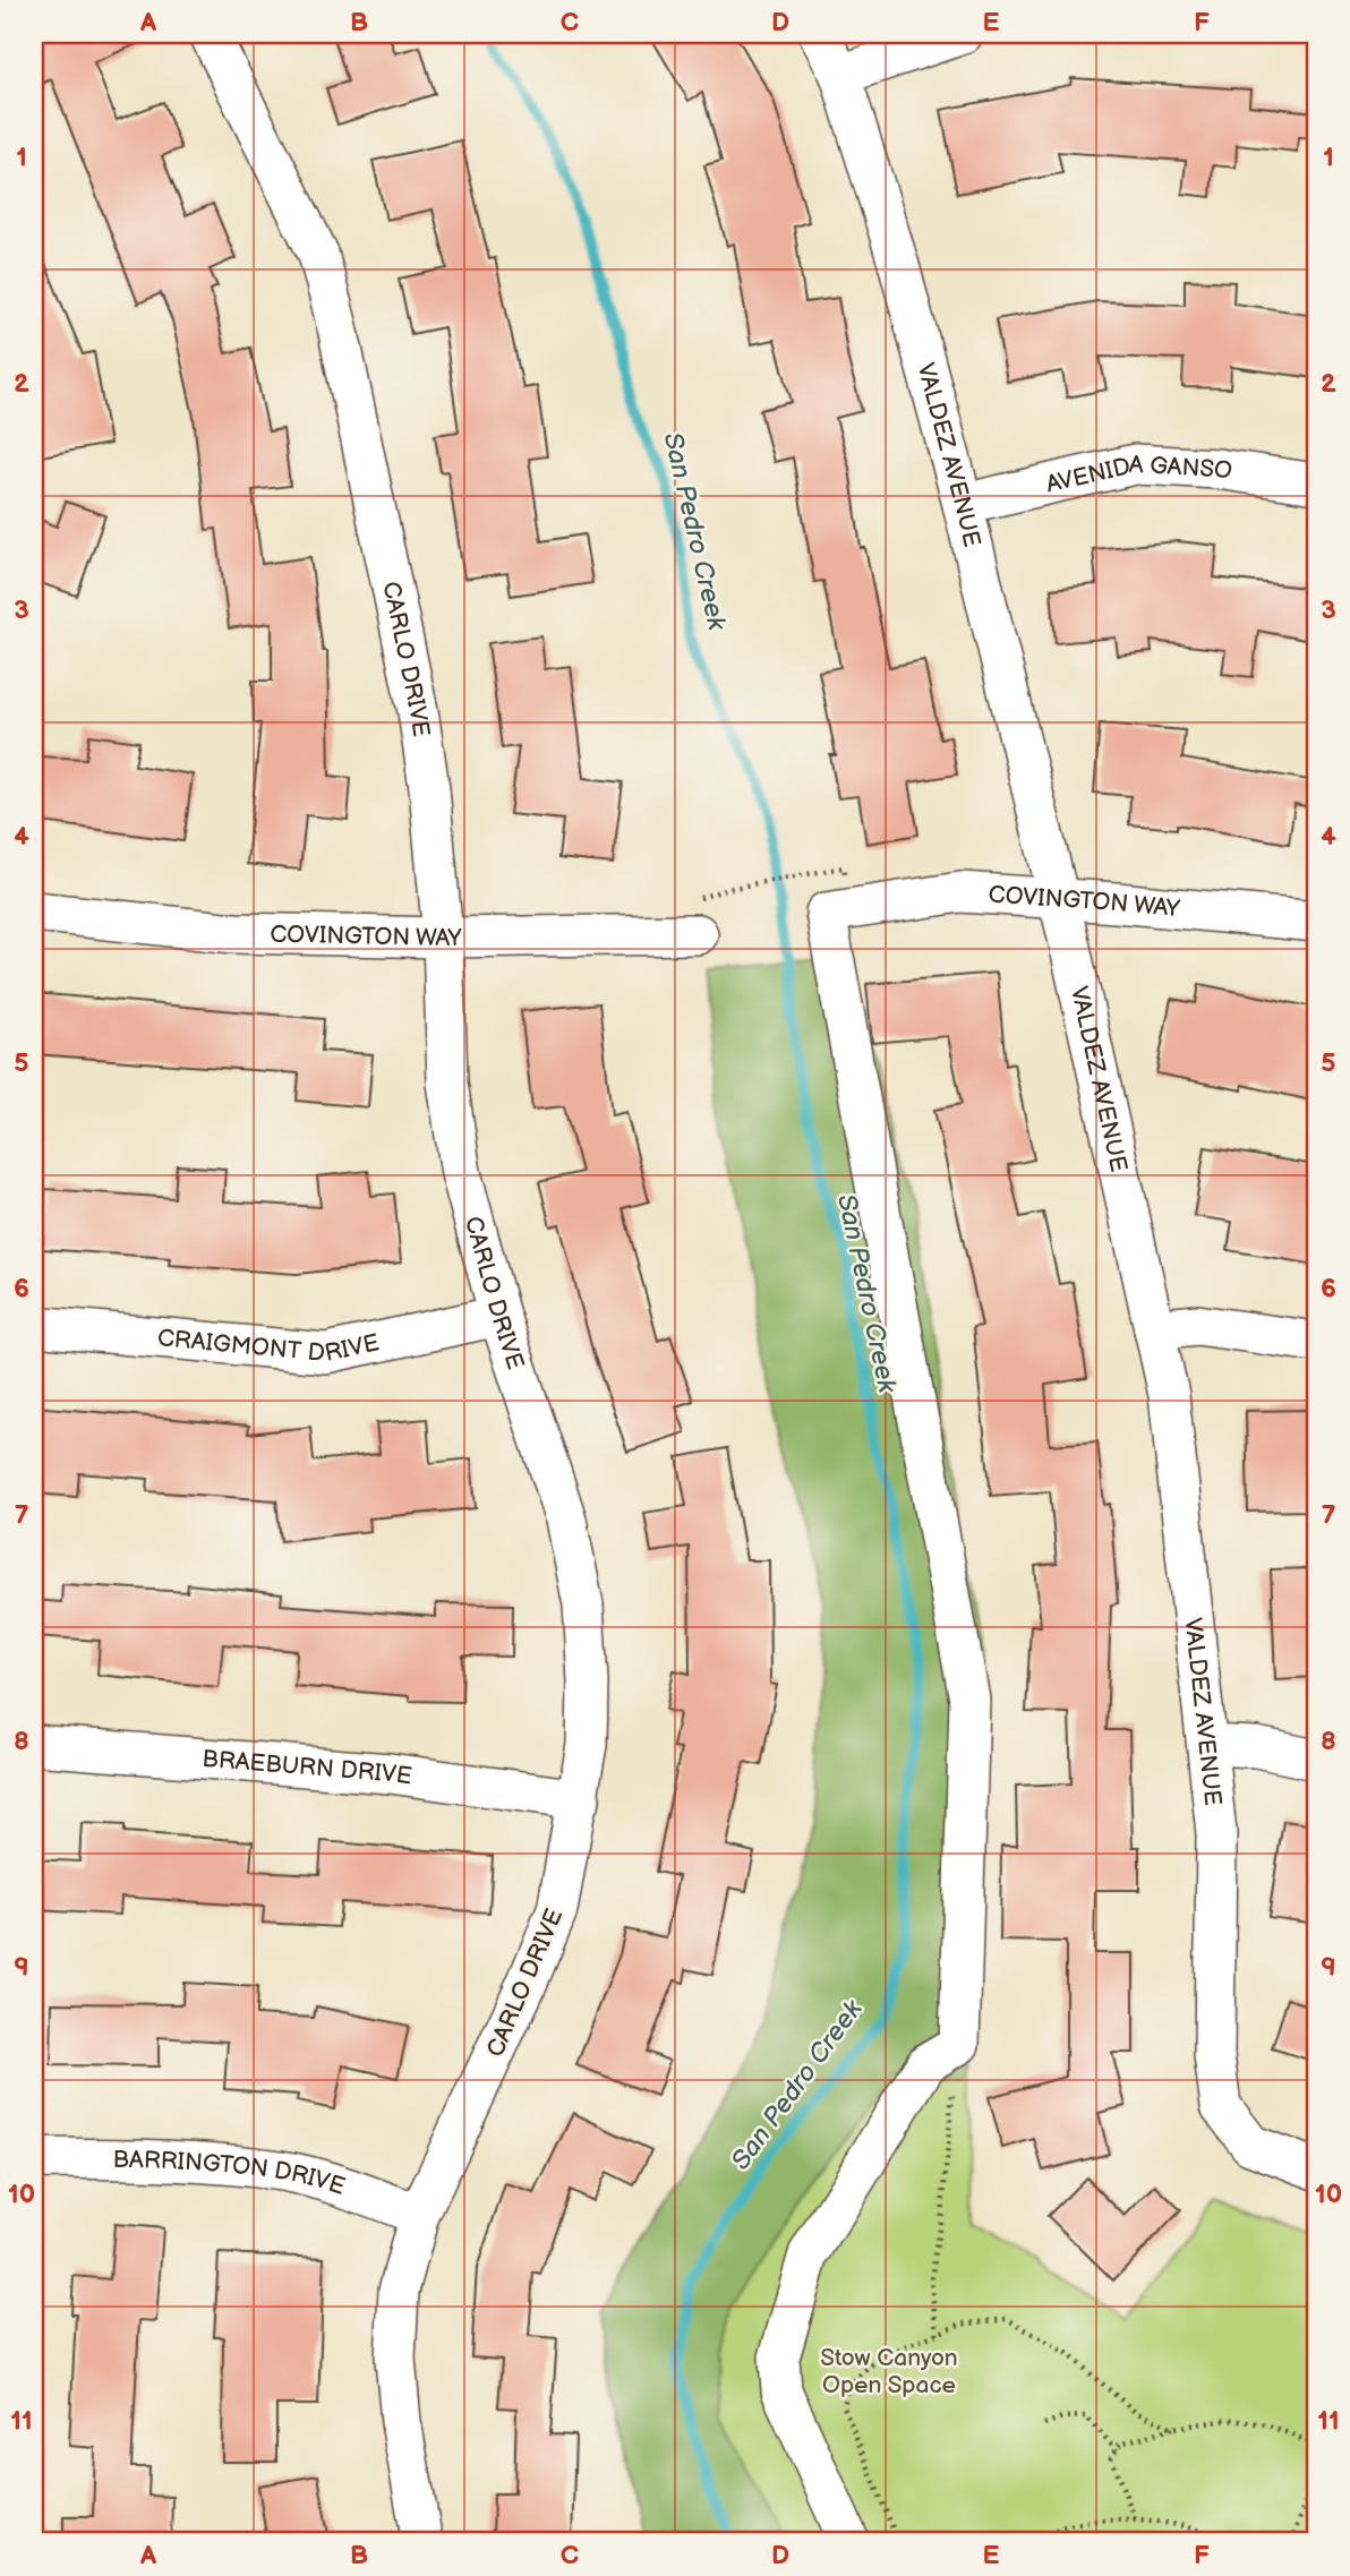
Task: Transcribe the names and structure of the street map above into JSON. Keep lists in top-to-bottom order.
{
  "streets": {
    "street": [
      "VALDEZ AVENUE",
      "AVENIDA GANSO",
      "CARLO DRIVE",
      "COVINGTON WAY",
      "CRAIGMONT DRIVE",
      "BRAEBURN DRIVE",
      "BARRINGTON DRIVE"
    ]
  },
  "crossings": [
    ["VALDEZ AVENUE", "AVENIDA GANSO"],
    ["VALDEZ AVENUE", "COVINGTON WAY"],
    ["CARLO DRIVE", "COVINGTON WAY"],
    ["CARLO DRIVE", "CRAIGMONT DRIVE"],
    ["CARLO DRIVE", "BRAEBURN DRIVE"],
    ["CARLO DRIVE", "BARRINGTON DRIVE"]
  ],
  "water": ["San Pedro Creek"],
  "parks": ["Stow Canyon Open Space"],
  "grid": {
    "columns": [
      "A",
      "B",
      "C",
      "D",
      "E",
      "F"
    ],
    "rows": [
      "1",
      "2",
      "3",
      "4",
      "5",
      "6",
      "7",
      "8",
      "9",
      "10",
      "11"
    ]
  }
}
